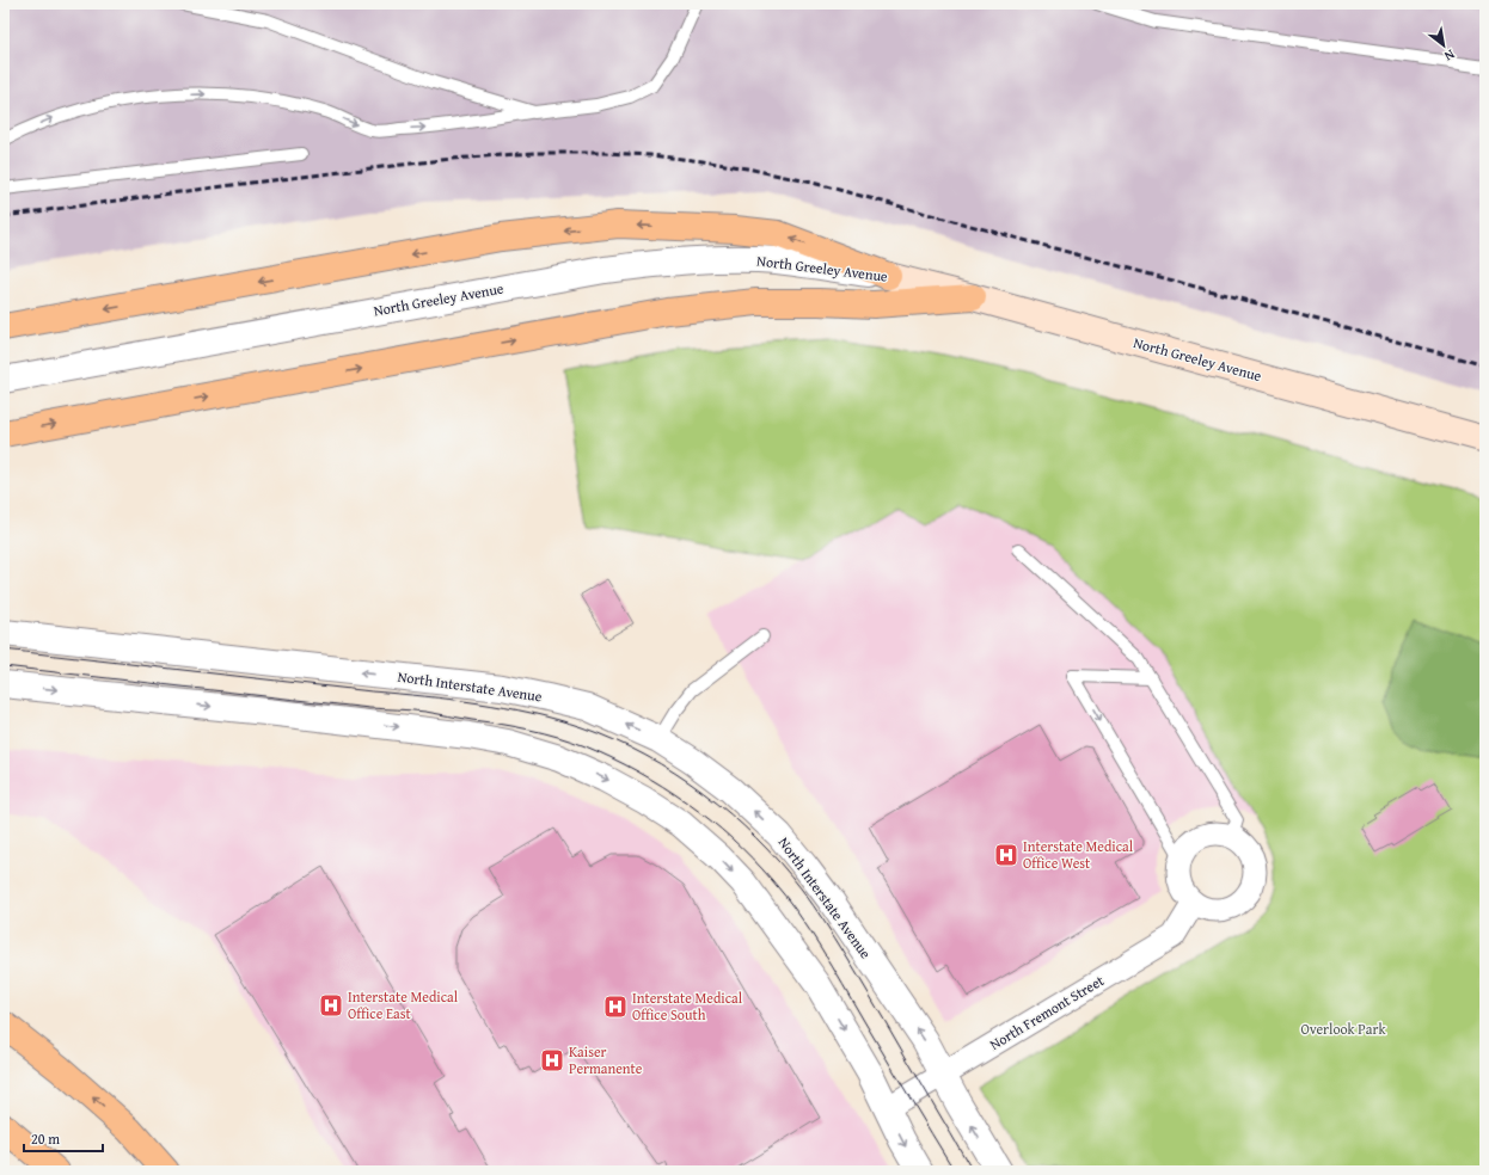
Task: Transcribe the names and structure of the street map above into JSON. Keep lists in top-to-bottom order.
{
  "streets": {
    "main road": ["North Greeley Avenue"],
    "street": ["North Interstate Avenue", "North Fremont Street"]
  },
  "crossings": [
    ["North Interstate Avenue", "North Fremont Street"]
  ],
  "parks": ["Overlook Park"],
  "places": {
    "hospital": [
      "Interstate Medical Office West",
      "Interstate Medical Office East",
      "Interstate Medical Office South",
      "Kaiser Permanente"
    ]
  },
  "scale_bar": "20 m",
  "north": "bottom right"
}
